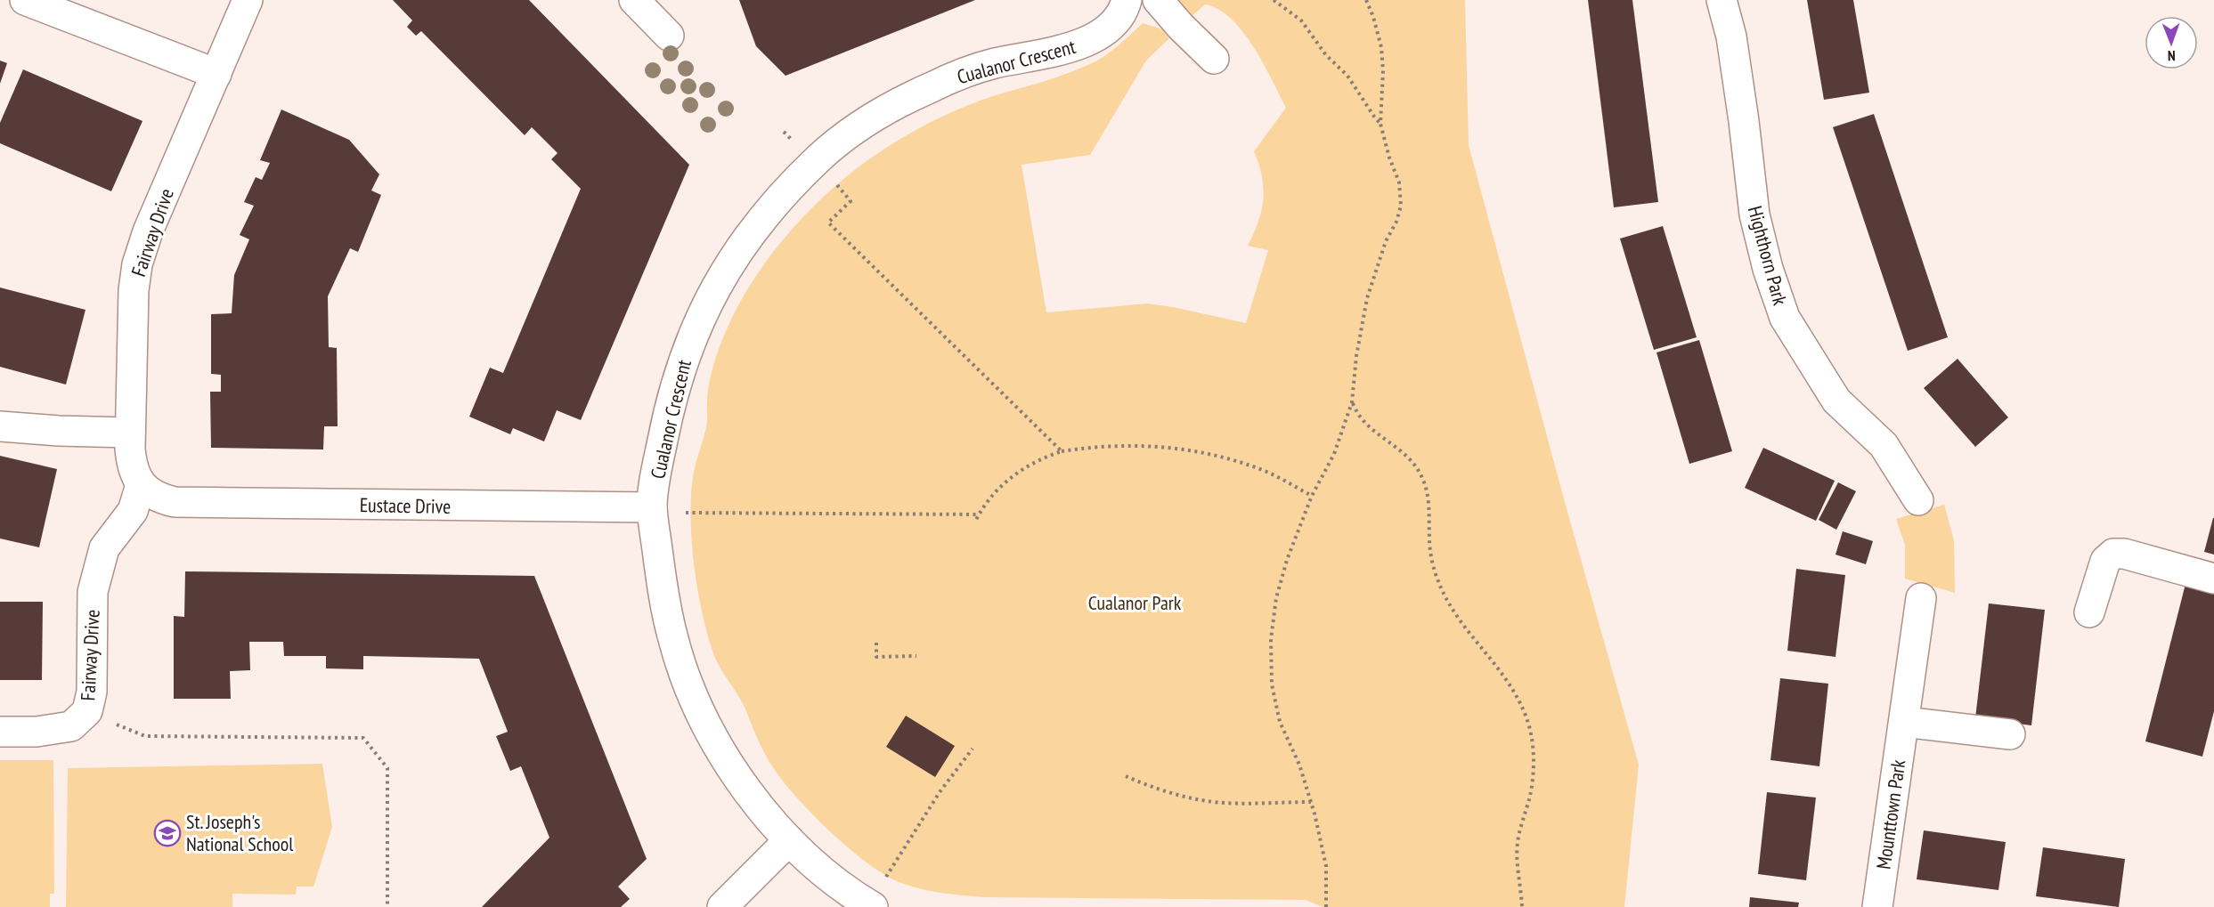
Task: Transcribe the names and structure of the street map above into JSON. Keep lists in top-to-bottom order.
{
  "streets": {
    "street": [
      "Cualanor Crescent",
      "Fairway Drive",
      "Highthorn Park",
      "Eustace Drive",
      "Mounttown Park"
    ]
  },
  "crossings": [
    ["Cualanor Crescent", "Eustace Drive"],
    ["Fairway Drive", "Eustace Drive"]
  ],
  "parks": ["Cualanor Park"],
  "places": {
    "school or university": ["St. Joseph's National School"]
  },
  "north": "bottom"
}
